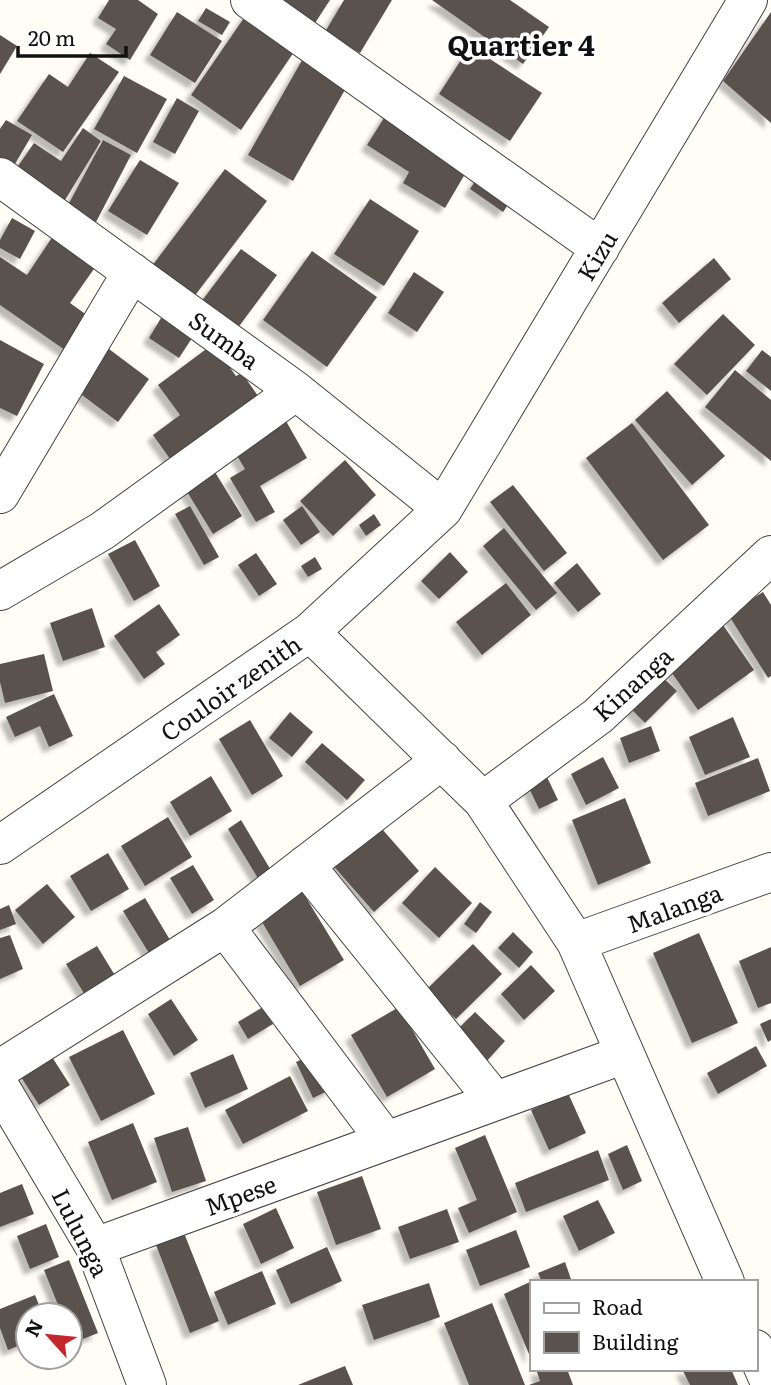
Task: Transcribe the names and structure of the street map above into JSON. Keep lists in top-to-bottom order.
{
  "streets": {
    "street": [
      "Kizu",
      "Sumba",
      "Kinanga",
      "Couloir zenith",
      "Malanga",
      "Mpese",
      "Lulunga"
    ]
  },
  "crossings": [
    ["Kizu", "Sumba"],
    ["Kizu", "Couloir zenith"],
    ["Sumba", "Couloir zenith"],
    ["Mpese", "Lulunga"]
  ],
  "districts": ["Quartier 4"],
  "legend": ["Road", "Building"],
  "scale_bar": "20 m",
  "north": "top left"
}
